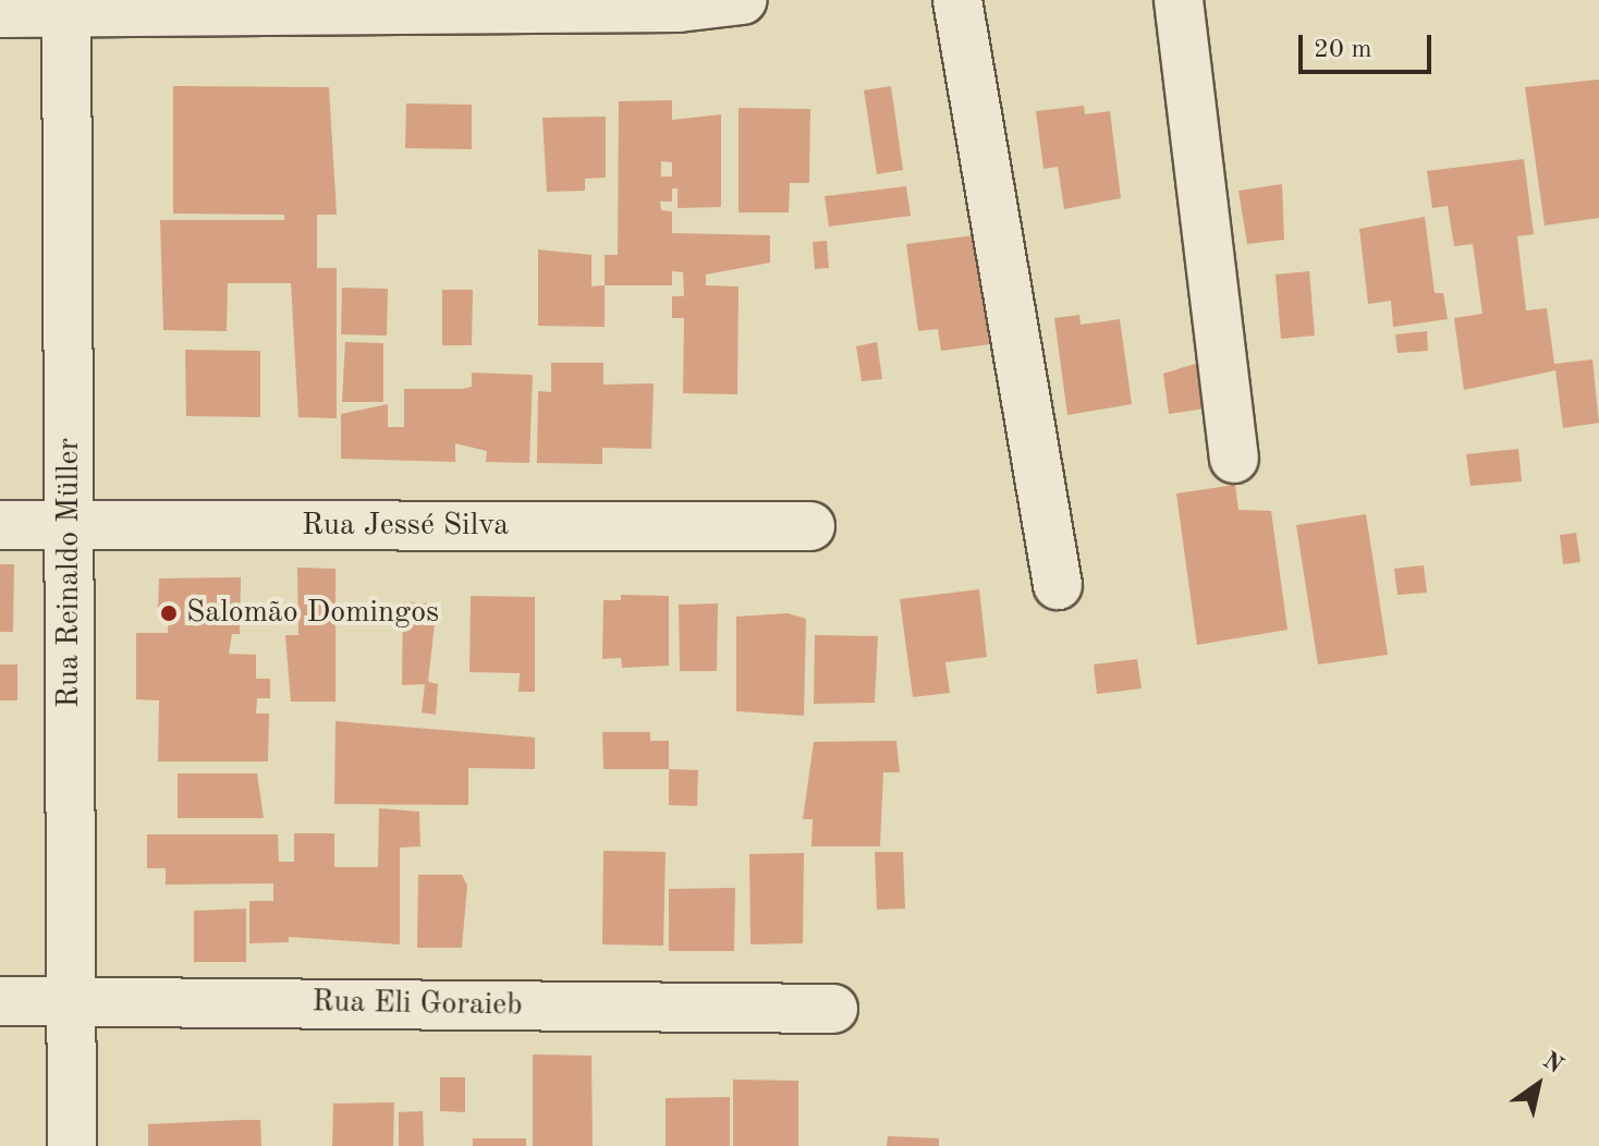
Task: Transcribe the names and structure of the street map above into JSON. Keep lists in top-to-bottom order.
{
  "streets": {
    "street": ["Rua Jessé Silva", "Rua Reinaldo Müller", "Rua Eli Goraieb"]
  },
  "crossings": [
    ["Rua Jessé Silva", "Rua Reinaldo Müller"],
    ["Rua Reinaldo Müller", "Rua Eli Goraieb"]
  ],
  "places": ["Salomão Domingos"],
  "scale_bar": "20 m",
  "north": "top right"
}
